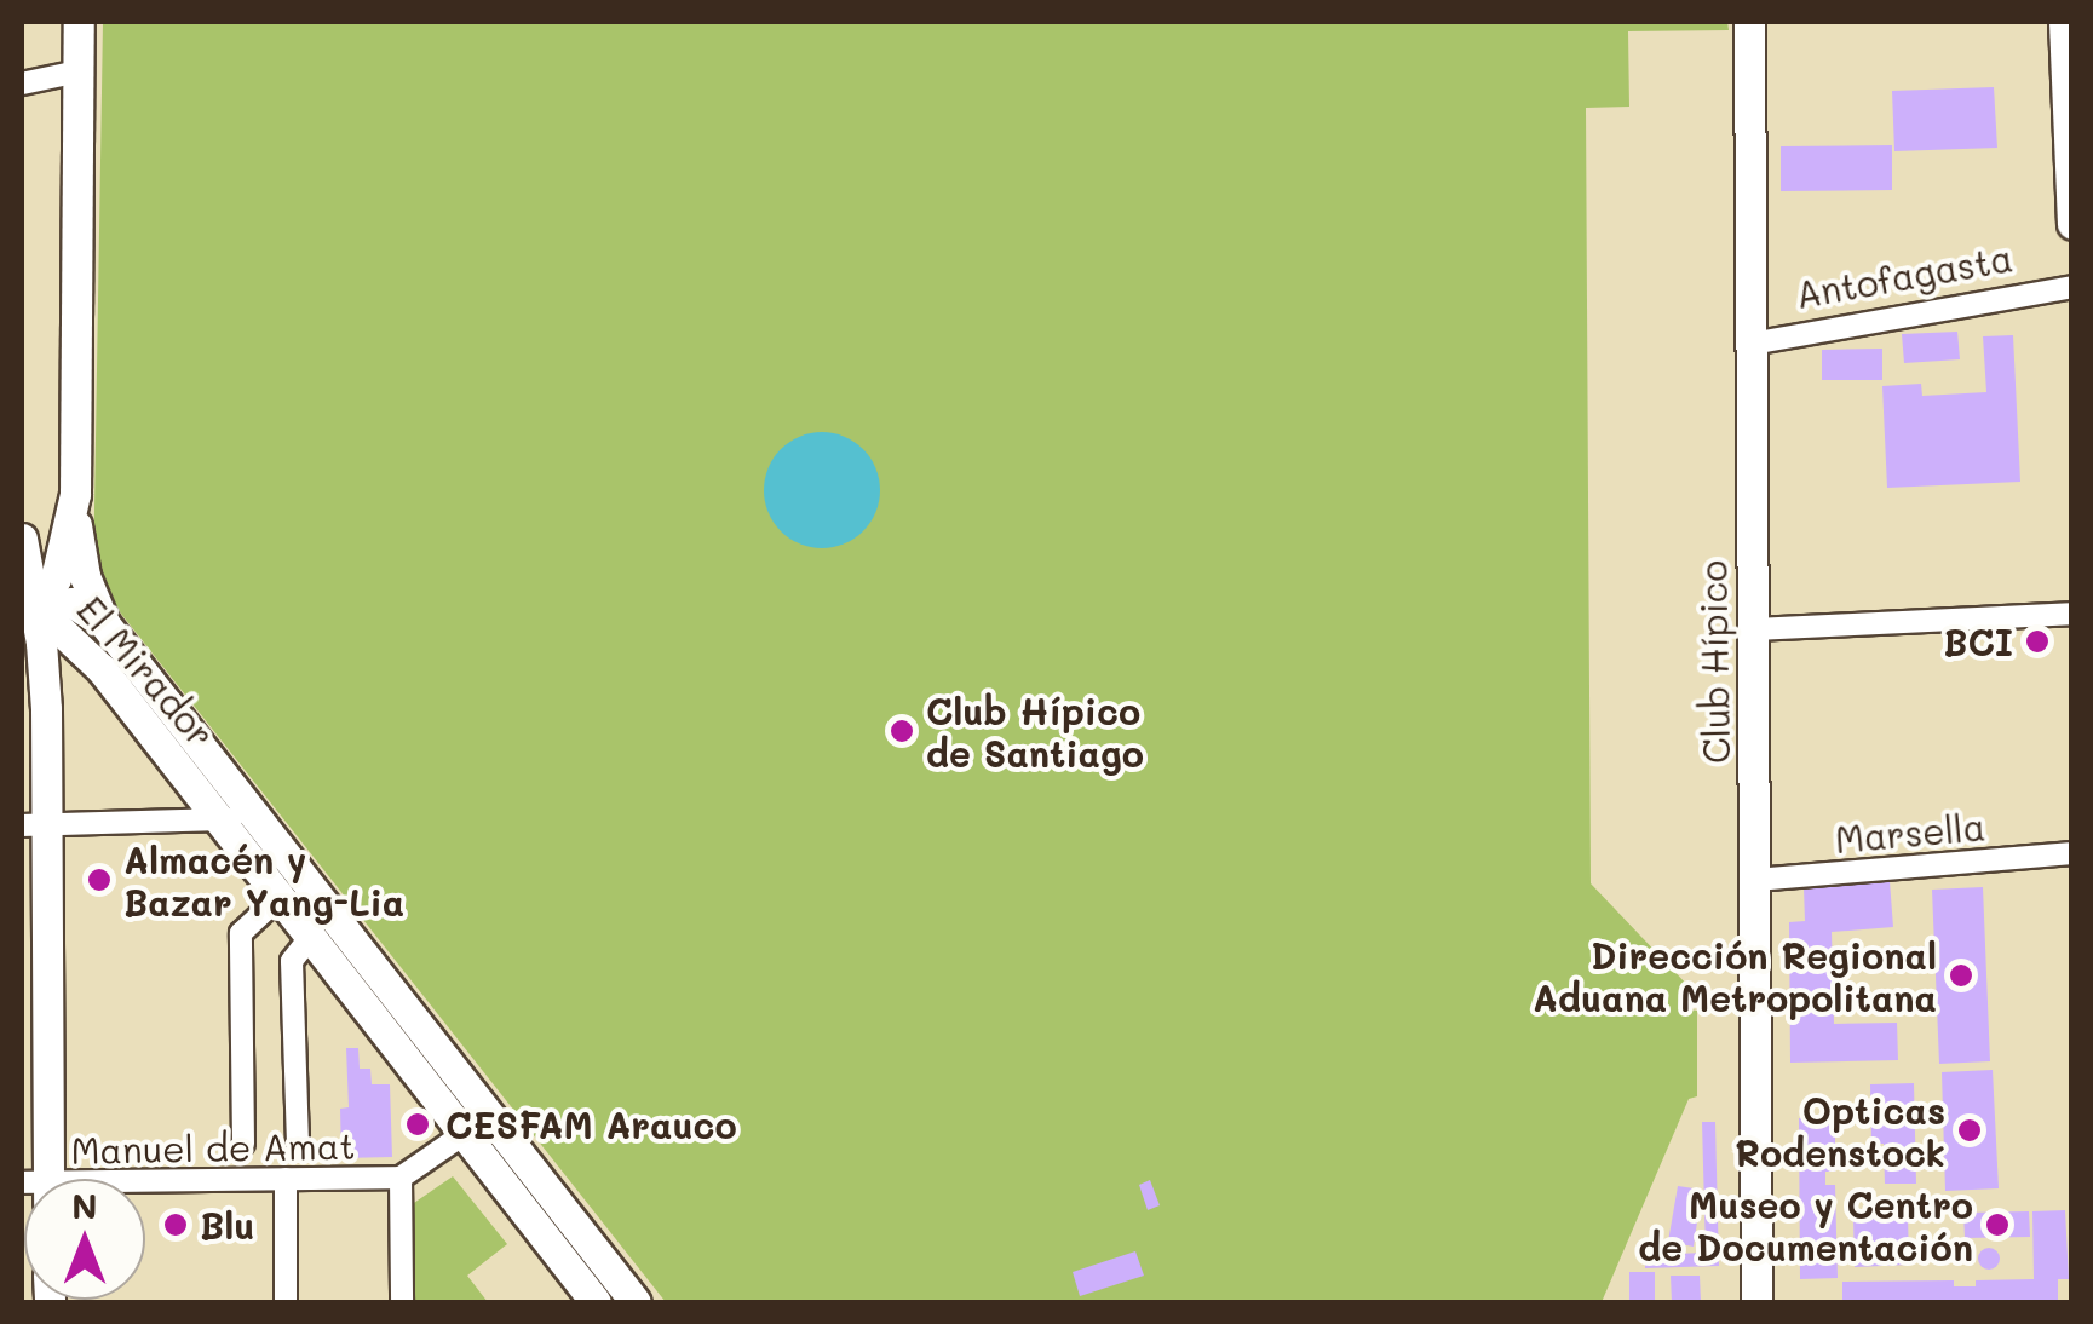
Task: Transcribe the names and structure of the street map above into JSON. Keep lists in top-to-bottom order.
{
  "streets": {
    "main road": ["Club Hípico", "El Mirador"],
    "street": ["Antofagasta", "Marsella", "Manuel de Amat"]
  },
  "crossings": [
    ["Antofagasta", "Club Hípico"],
    ["Club Hípico", "Marsella"],
    ["El Mirador", "Manuel de Amat"]
  ],
  "places": [
    "BCI",
    "Club Hípico de Santiago",
    "Almacén y Bazar Yang-Lia",
    "Dirección Regional Aduana Metropolitana",
    "CESFAM Arauco",
    "Opticas Rodenstock",
    "Blu",
    "Museo y Centro de Documentación"
  ],
  "north": "top"
}
